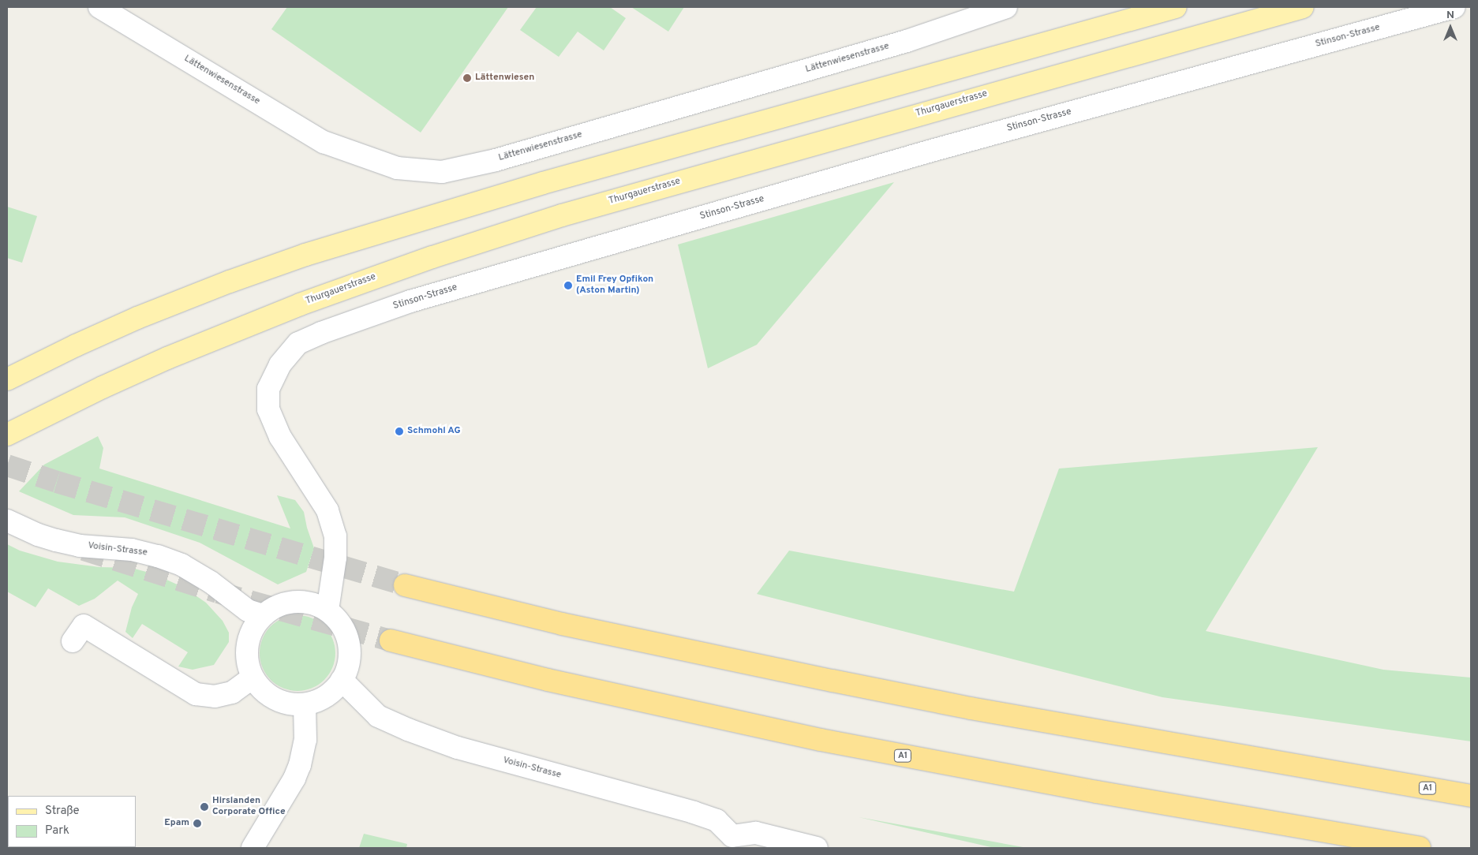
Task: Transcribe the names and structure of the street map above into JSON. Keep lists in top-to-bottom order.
{
  "streets": {
    "highway": ["A1"],
    "main road": ["Thurgauerstrasse"],
    "street": ["Stinson-Strasse", "Lättenwiesenstrasse", "Voisin-Strasse"]
  },
  "crossings": [
    ["Stinson-Strasse", "Voisin-Strasse"]
  ],
  "places": [
    "Lättenwiesen",
    "Emil Frey Opfikon (Aston Martin)",
    "Schmohl AG",
    "Hirslanden Corporate Office",
    "Epam"
  ],
  "legend": ["Straße", "Park"],
  "north": "top"
}
